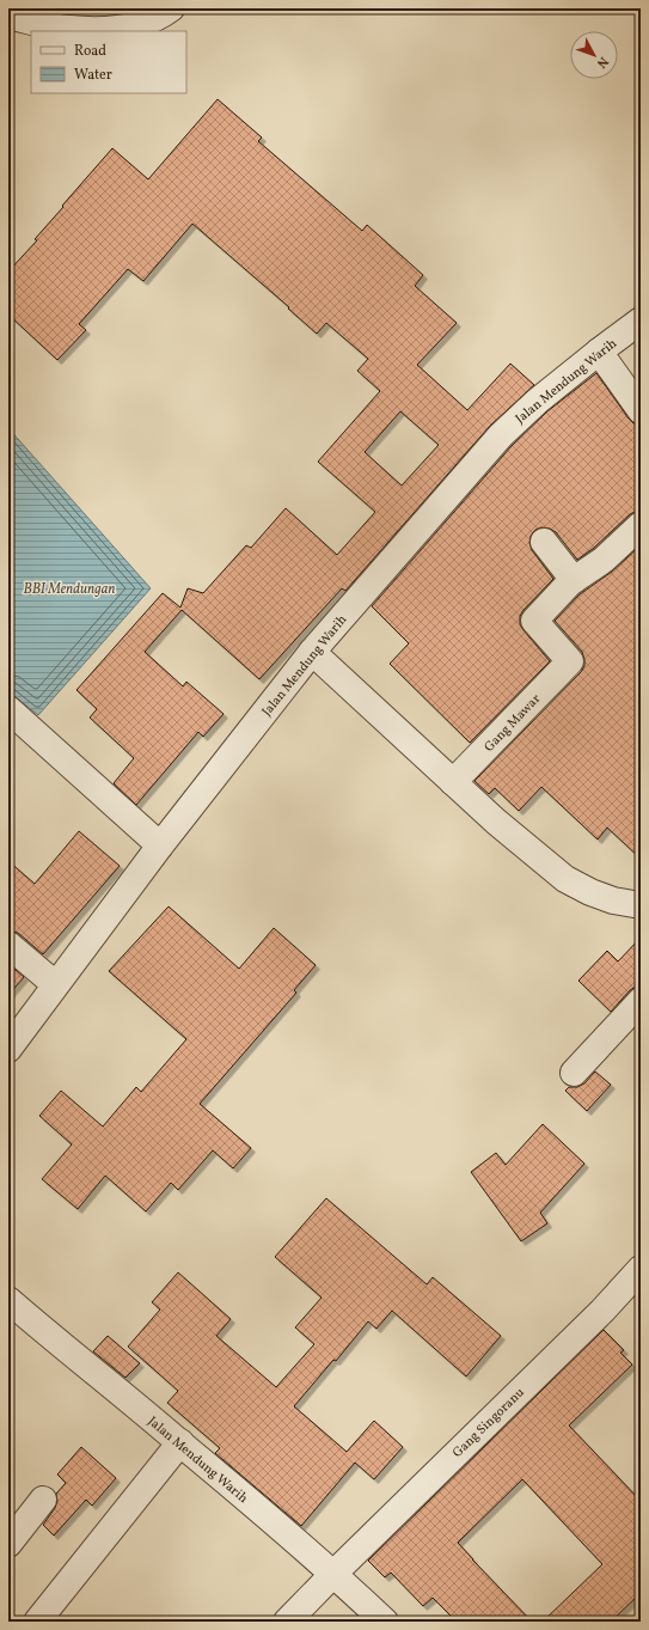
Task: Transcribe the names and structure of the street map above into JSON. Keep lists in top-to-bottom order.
{
  "streets": {
    "street": ["Jalan Mendung Warih", "Gang Mawar", "Gang Singoranu"]
  },
  "crossings": [
    ["Jalan Mendung Warih", "Gang Singoranu"]
  ],
  "water": ["BBI Mendungan"],
  "legend": ["Road", "Water"],
  "north": "bottom right"
}
